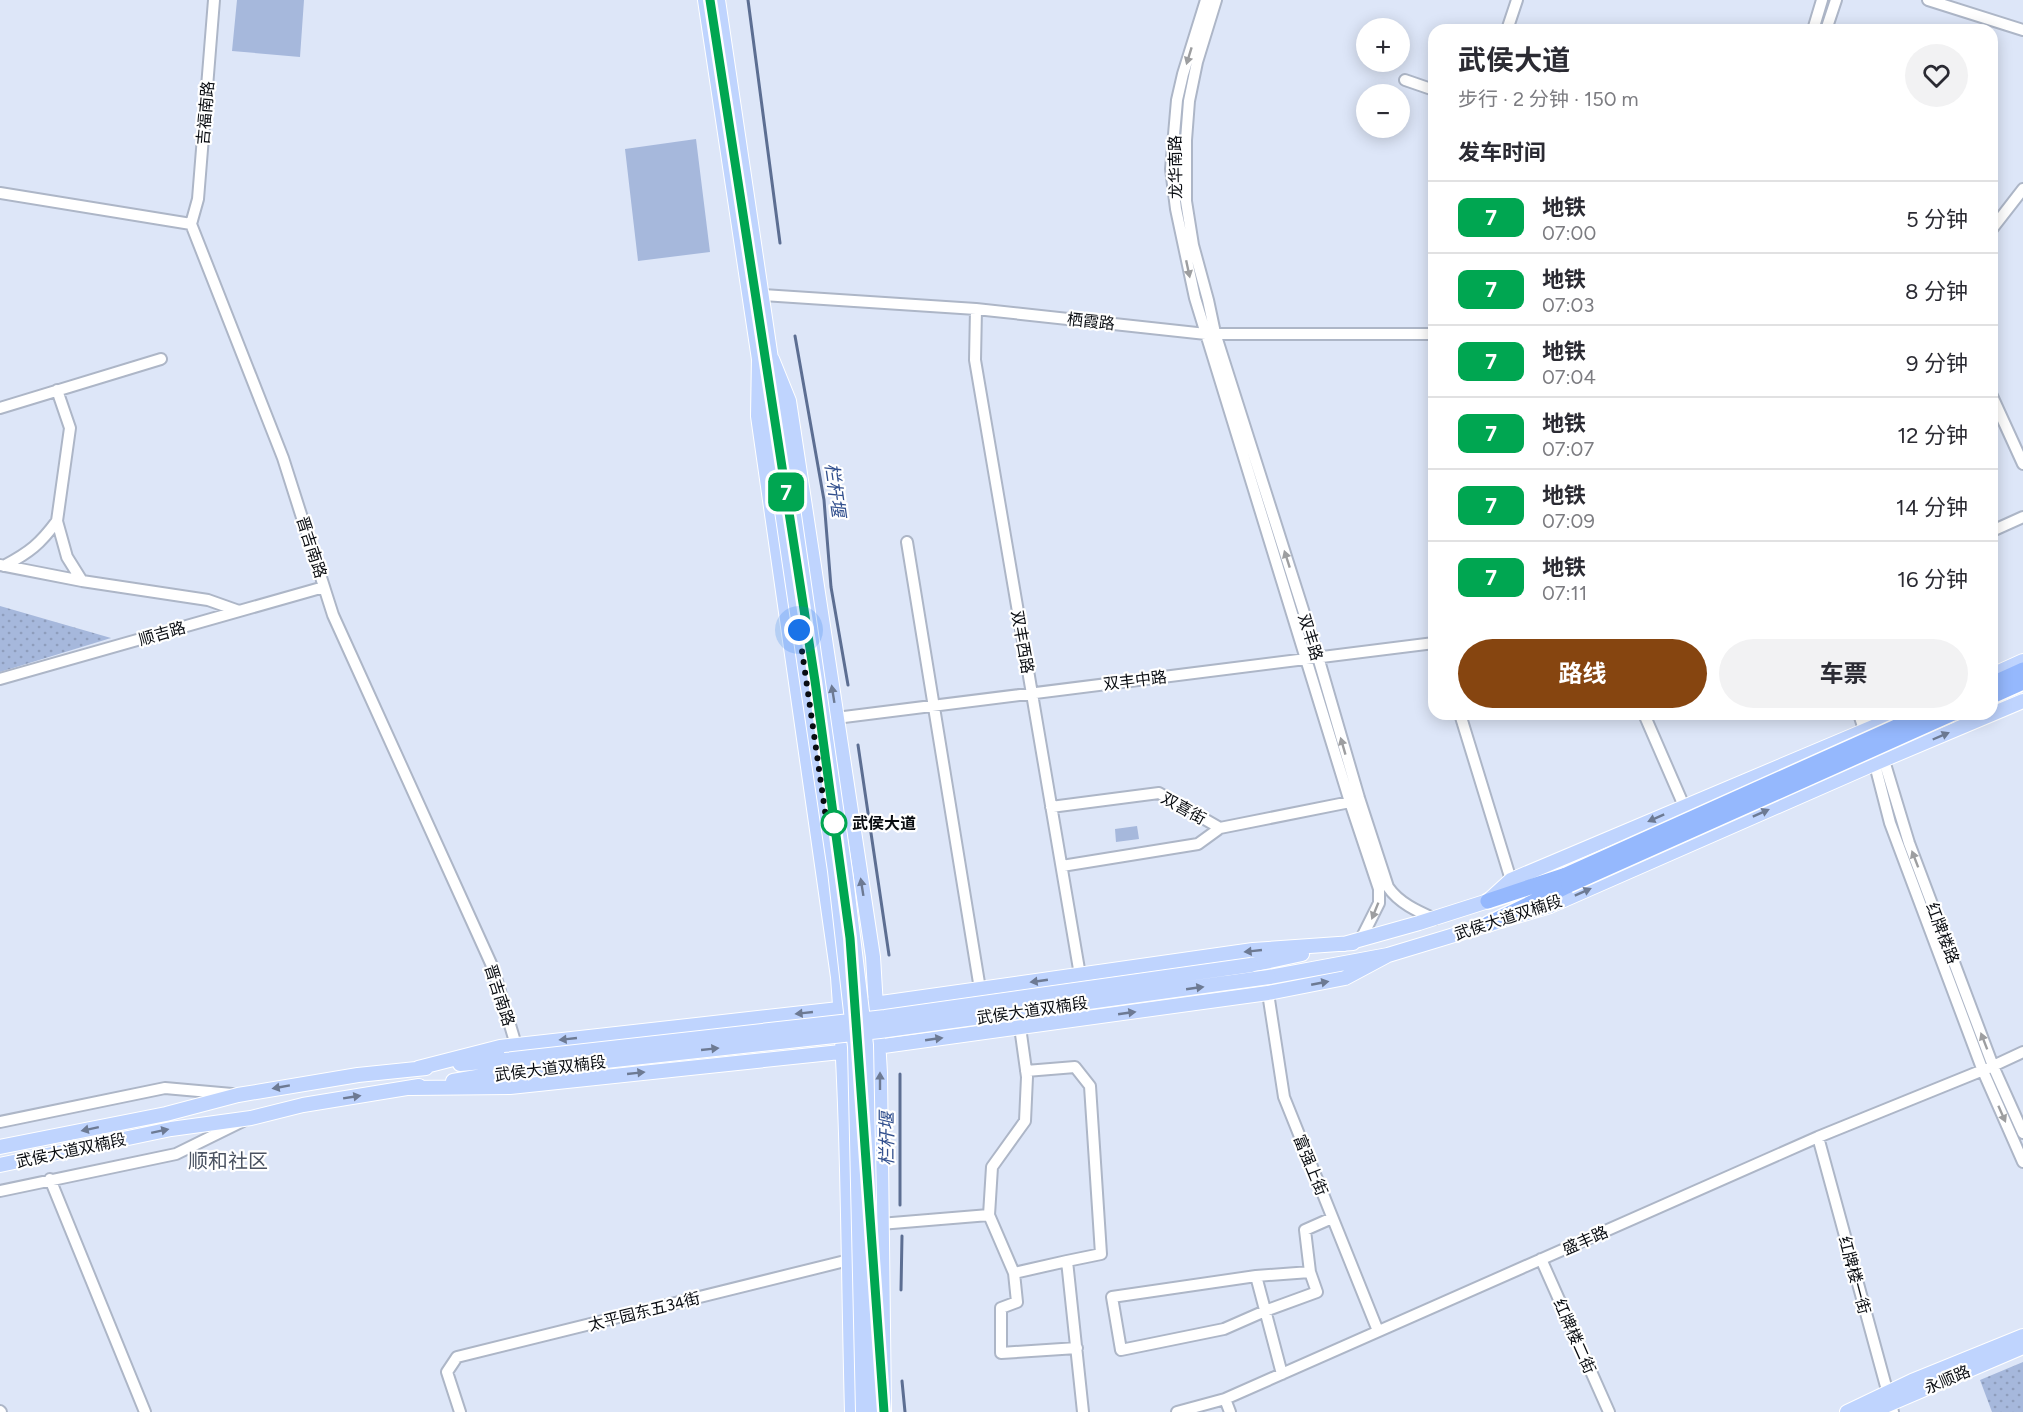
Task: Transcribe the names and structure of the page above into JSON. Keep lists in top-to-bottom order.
{
  "streets": {
    "main road": ["武侯大道双楠段", "永顺路"],
    "street": [
      "吉福南路",
      "龙华南路",
      "栖霞路",
      "晋吉南路",
      "顺吉路",
      "双丰路",
      "双丰西路",
      "双丰中路",
      "双喜街",
      "红牌楼路",
      "富强上街",
      "盛丰路",
      "红牌楼一街",
      "太平园东五34街",
      "红牌楼二街"
    ]
  },
  "crossings": [
    ["吉福南路", "晋吉南路"],
    ["龙华南路", "栖霞路"],
    ["龙华南路", "双丰路"],
    ["栖霞路", "双丰路"],
    ["栖霞路", "双丰西路"],
    ["晋吉南路", "顺吉路"],
    ["双丰路", "双丰中路"],
    ["双丰路", "双喜街"],
    ["双丰路", "武侯大道双楠段"],
    ["双丰西路", "双丰中路"],
    ["双丰西路", "双喜街"],
    ["武侯大道双楠段", "红牌楼路"],
    ["红牌楼路", "盛丰路"],
    ["富强上街", "盛丰路"],
    ["盛丰路", "红牌楼一街"],
    ["盛丰路", "红牌楼二街"],
    ["红牌楼一街", "永顺路"]
  ],
  "districts": ["顺和社区"],
  "water": ["栏杆堰"],
  "places": ["武侯大道"],
  "lines": ["metro line 7"],
  "page": {
    "on_map": "7",
    "map_buttons": ["+", "−"],
    "heading": [
      ["武侯大道", "步行 · 2 分钟 · 150 m"],
      "发车时间"
    ],
    "list": [
      {
        "mark": "7",
        "name": "地铁",
        "note": "07:00",
        "value": "5 分钟"
      },
      {
        "mark": "7",
        "name": "地铁",
        "note": "07:03",
        "value": "8 分钟"
      },
      {
        "mark": "7",
        "name": "地铁",
        "note": "07:04",
        "value": "9 分钟"
      },
      {
        "mark": "7",
        "name": "地铁",
        "note": "07:07",
        "value": "12 分钟"
      },
      {
        "mark": "7",
        "name": "地铁",
        "note": "07:09",
        "value": "14 分钟"
      },
      {
        "mark": "7",
        "name": "地铁",
        "note": "07:11",
        "value": "16 分钟"
      }
    ],
    "buttons": ["路线", "车票"]
  }
}
